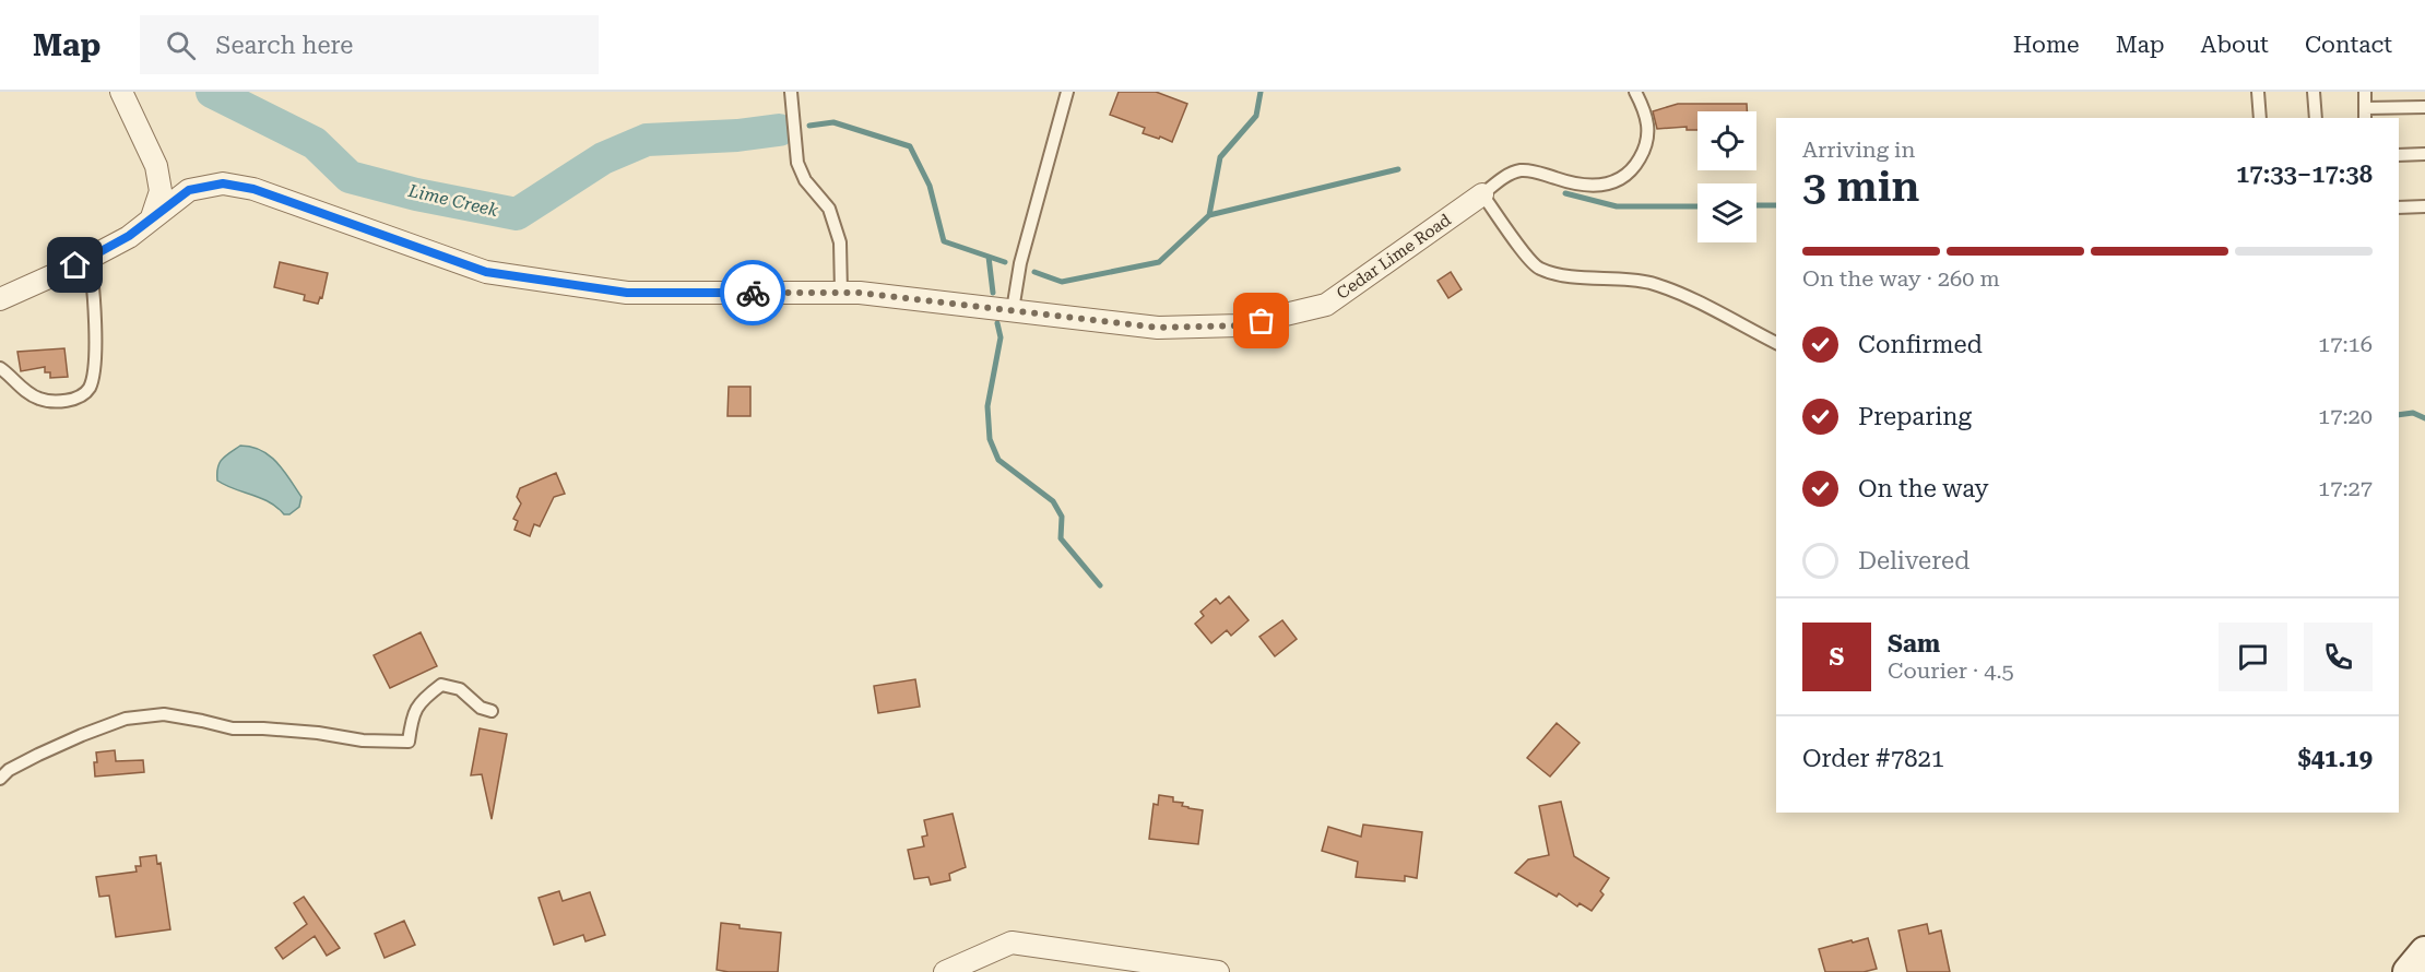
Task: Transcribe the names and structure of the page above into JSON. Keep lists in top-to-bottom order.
{
  "streets": {
    "street": ["Cedar Lime Road"]
  },
  "water": ["Lime Creek"],
  "page": {
    "header": "Map",
    "search": "Search here",
    "nav": [
      "Home",
      "Map",
      "About",
      "Contact"
    ],
    "heading": ["3 min", "Arriving in", "17:33–17:38"],
    "panel": [
      "Sam",
      "Courier · 4.5",
      "Order #7821",
      "$41.19"
    ],
    "bar": "On the way · 260 m",
    "list": [
      ["Confirmed", "17:16"],
      ["Preparing", "17:20"],
      ["On the way", "17:27"],
      "Delivered"
    ],
    "round": "S"
  }
}
